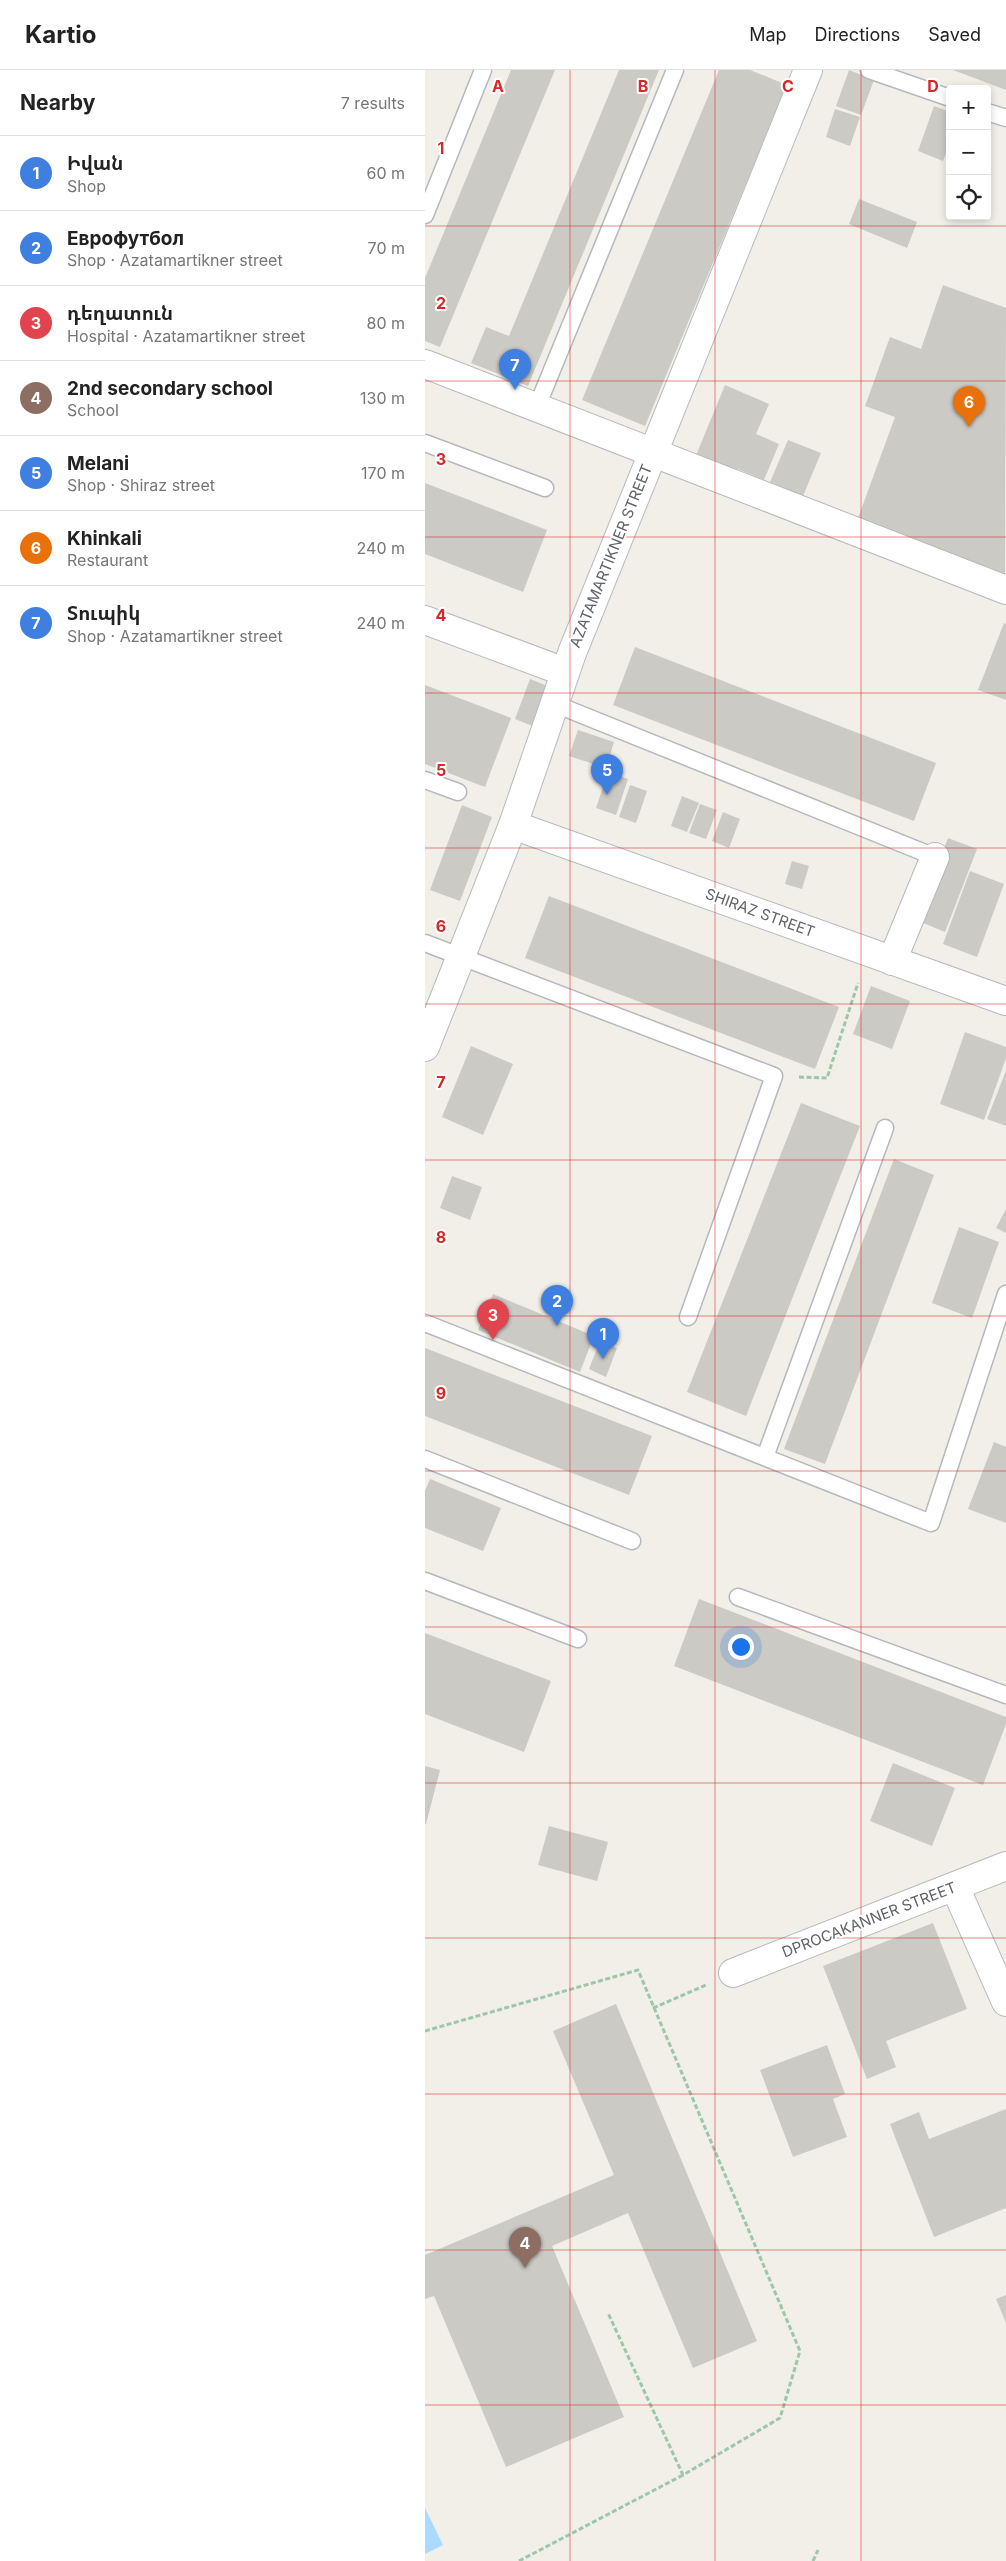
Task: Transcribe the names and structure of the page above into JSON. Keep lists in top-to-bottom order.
{
  "streets": {
    "street": ["AZATAMARTIKNER STREET", "SHIRAZ STREET", "DPROCAKANNER STREET"]
  },
  "crossings": [
    ["AZATAMARTIKNER STREET", "SHIRAZ STREET"]
  ],
  "page": {
    "header": "Kartio",
    "nav": ["Map", "Directions", "Saved"],
    "heading": ["Nearby", "7 results"],
    "map_buttons": ["+", "−"],
    "list": [
      {
        "mark": "1",
        "name": "Իվան",
        "note": "Shop",
        "value": "60 m"
      },
      {
        "mark": "2",
        "name": "Еврофутбол",
        "note": "Shop · Azatamartikner street",
        "value": "70 m"
      },
      {
        "mark": "3",
        "name": "դեղատուն",
        "note": "Hospital · Azatamartikner street",
        "value": "80 m"
      },
      {
        "mark": "4",
        "name": "2nd secondary school",
        "note": "School",
        "value": "130 m"
      },
      {
        "mark": "5",
        "name": "Melani",
        "note": "Shop · Shiraz street",
        "value": "170 m"
      },
      {
        "mark": "6",
        "name": "Khinkali",
        "note": "Restaurant",
        "value": "240 m"
      },
      {
        "mark": "7",
        "name": "Տուպիկ",
        "note": "Shop · Azatamartikner street",
        "value": "240 m"
      }
    ],
    "pins": [
      "7",
      "6",
      "5",
      "2",
      "3",
      "1",
      "4"
    ]
  },
  "grid": {
    "columns": [
      "A",
      "B",
      "C",
      "D"
    ],
    "rows": [
      "1",
      "2",
      "3",
      "4",
      "5",
      "6",
      "7",
      "8",
      "9"
    ]
  }
}
